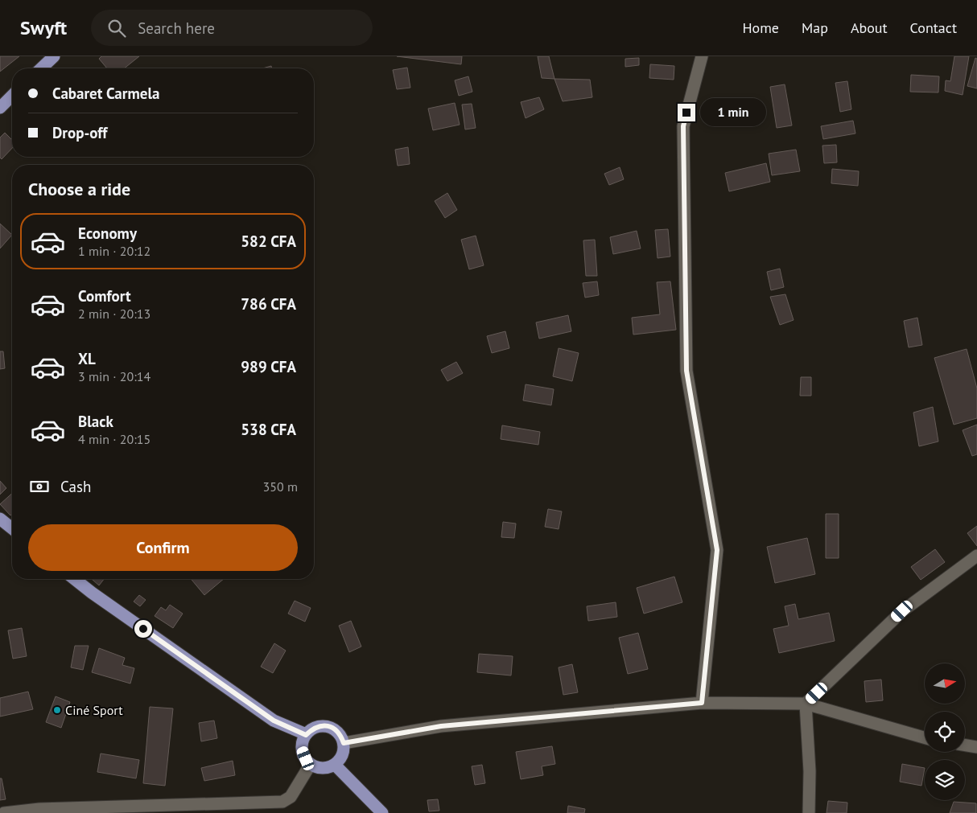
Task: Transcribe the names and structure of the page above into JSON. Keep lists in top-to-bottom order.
{
  "places": ["Ciné Sport"],
  "north": "right",
  "page": {
    "header": "Swyft",
    "search": "Search here",
    "nav": [
      "Home",
      "Map",
      "About",
      "Contact"
    ],
    "banner": ["Cabaret Carmela", "Drop-off"],
    "bubble": "1 min",
    "heading": "Choose a ride",
    "list": [
      {
        "name": "Economy",
        "note": "1 min · 20:12",
        "value": "582 CFA"
      },
      {
        "name": "Comfort",
        "note": "2 min · 20:13",
        "value": "786 CFA"
      },
      {
        "name": "XL",
        "note": "3 min · 20:14",
        "value": "989 CFA"
      },
      {
        "name": "Black",
        "note": "4 min · 20:15",
        "value": "538 CFA"
      }
    ],
    "pay": ["Cash", "350 m"],
    "buttons": "Confirm"
  }
}
